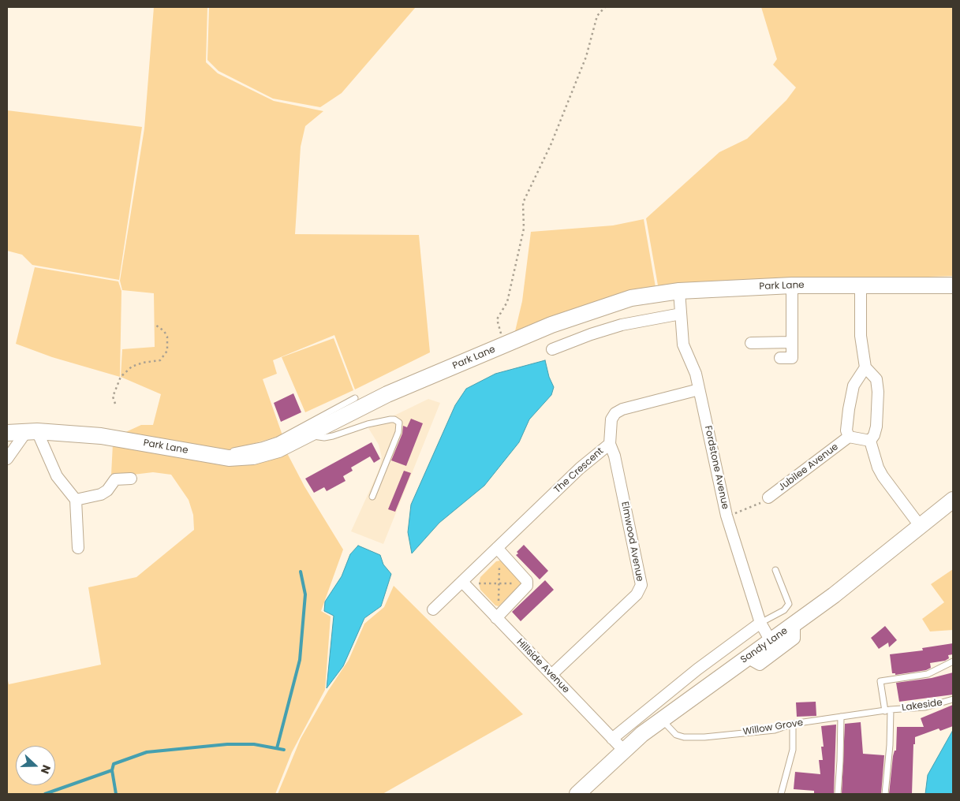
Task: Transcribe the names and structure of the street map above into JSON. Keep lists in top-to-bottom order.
{
  "streets": {
    "main road": ["Park Lane", "Sandy Lane"],
    "street": [
      "Fordstone Avenue",
      "Jubilee Avenue",
      "The Crescent",
      "Elmwood Avenue",
      "Hillside Avenue"
    ],
    "lane": ["Lakeside", "Willow Grove"]
  },
  "crossings": [
    ["Park Lane", "Fordstone Avenue"],
    ["Fordstone Avenue", "The Crescent"],
    ["Fordstone Avenue", "Sandy Lane"],
    ["The Crescent", "Elmwood Avenue"],
    ["The Crescent", "Hillside Avenue"],
    ["Elmwood Avenue", "Hillside Avenue"],
    ["Sandy Lane", "Hillside Avenue"],
    ["Sandy Lane", "Willow Grove"],
    ["Lakeside", "Willow Grove"]
  ],
  "north": "right"
}
